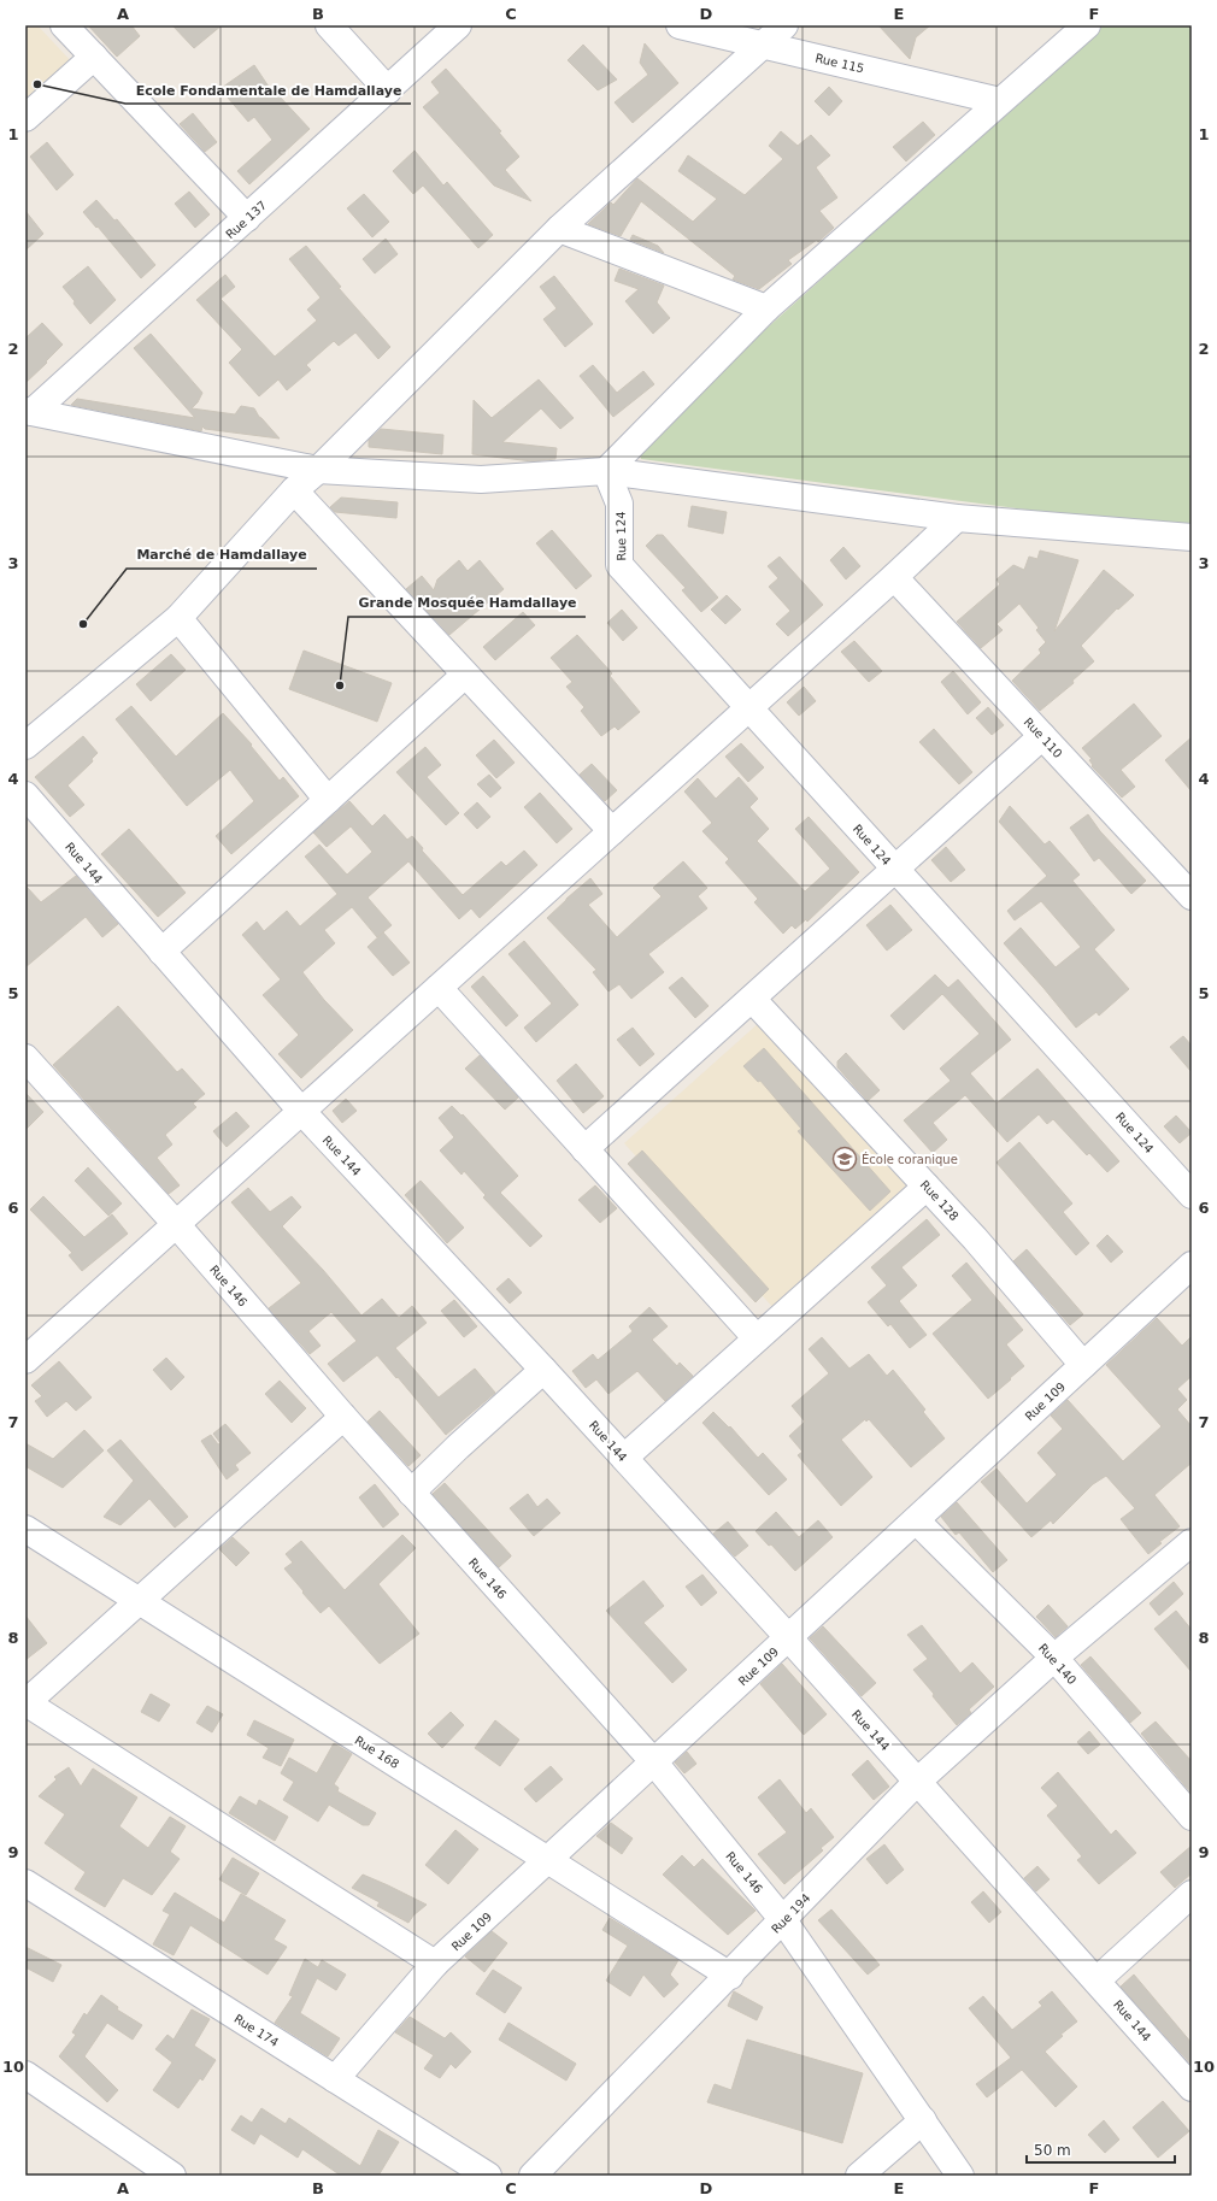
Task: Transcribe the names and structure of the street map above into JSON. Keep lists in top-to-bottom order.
{
  "streets": {
    "street": [
      "Rue 115",
      "Rue 137",
      "Rue 124",
      "Rue 110",
      "Rue 144",
      "Rue 128",
      "Rue 146",
      "Rue 109",
      "Rue 140",
      "Rue 168",
      "Rue 194",
      "Rue 174"
    ]
  },
  "crossings": [
    ["Rue 144", "Rue 109"],
    ["Rue 144", "Rue 194"],
    ["Rue 128", "Rue 109"],
    ["Rue 146", "Rue 109"],
    ["Rue 146", "Rue 194"],
    ["Rue 109", "Rue 140"],
    ["Rue 109", "Rue 168"],
    ["Rue 109", "Rue 174"],
    ["Rue 140", "Rue 194"],
    ["Rue 168", "Rue 194"]
  ],
  "places": {
    "other": ["Ecole Fondamentale de Hamdallaye", "Marché de Hamdallaye", "Grande Mosquée Hamdallaye"],
    "school or university": ["École coranique"]
  },
  "scale_bar": "50 m",
  "grid": {
    "columns": [
      "A",
      "B",
      "C",
      "D",
      "E",
      "F"
    ],
    "rows": [
      "1",
      "2",
      "3",
      "4",
      "5",
      "6",
      "7",
      "8",
      "9",
      "10"
    ]
  }
}
